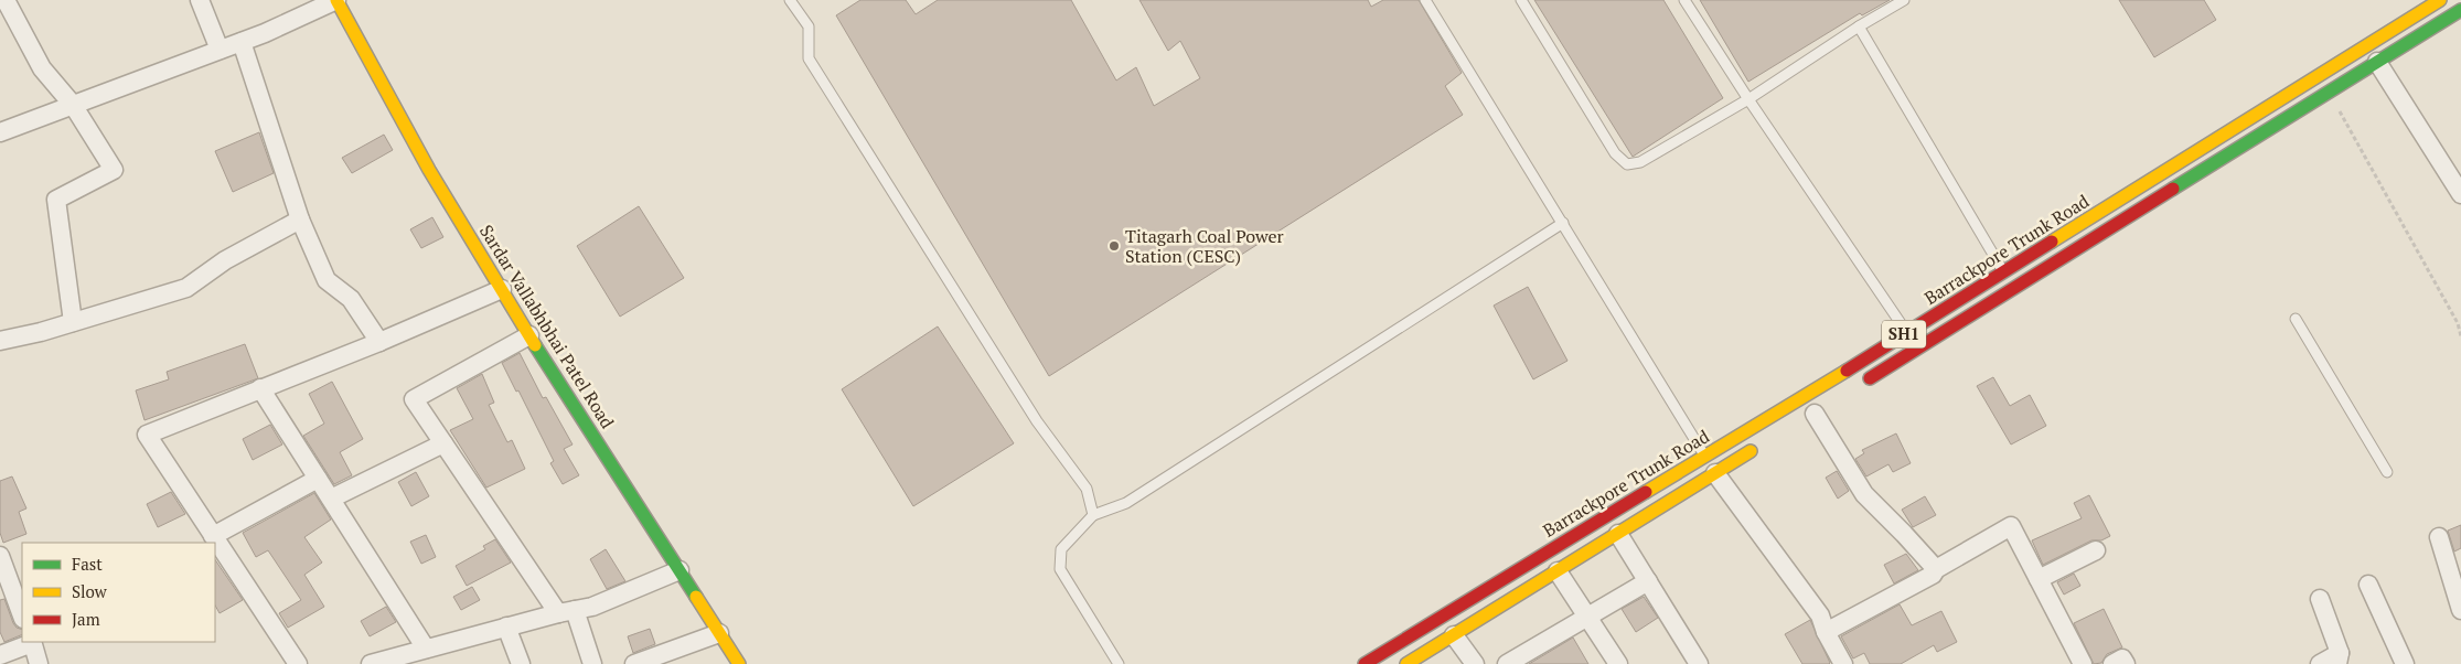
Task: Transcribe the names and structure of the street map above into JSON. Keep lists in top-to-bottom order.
{
  "streets": {
    "main road": ["Barrackpore Trunk Road", "Sardar Vallabhbhai Patel Road", "SH1"]
  },
  "places": ["Titagarh Coal Power Station (CESC)"],
  "legend": ["Fast", "Slow", "Jam"]
}
